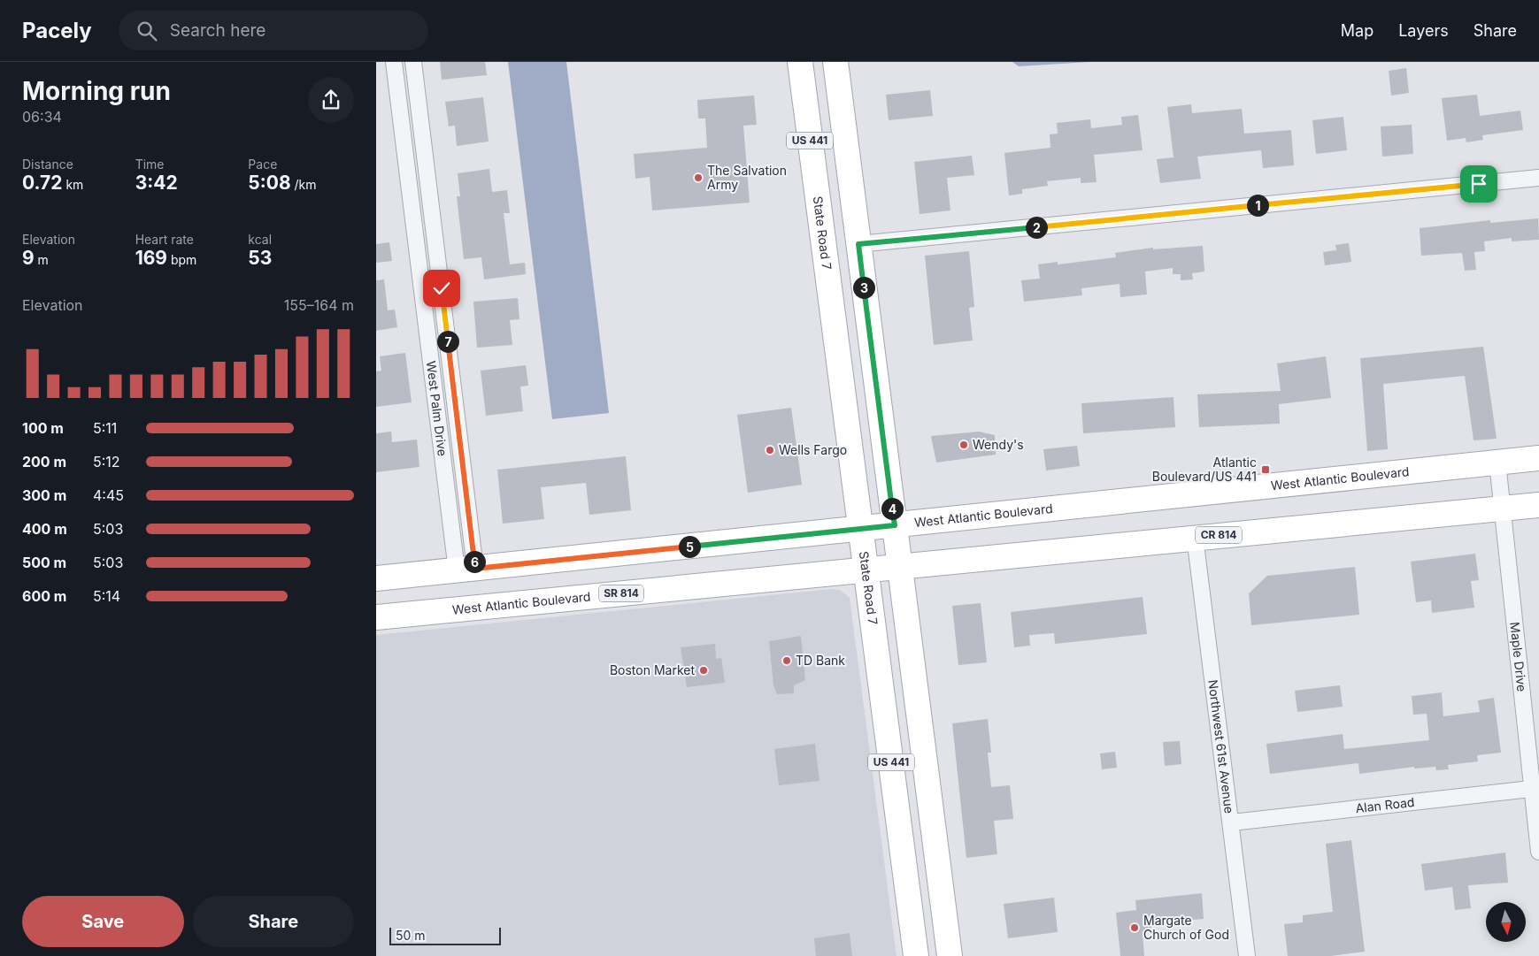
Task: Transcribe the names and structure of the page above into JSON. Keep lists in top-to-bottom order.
{
  "streets": {
    "main road": [
      "US 441",
      "State Road 7",
      "West Atlantic Boulevard",
      "CR 814",
      "SR 814"
    ],
    "street": [
      "West Palm Drive",
      "Maple Drive",
      "Northwest 61st Avenue",
      "Alan Road"
    ]
  },
  "crossings": [
    ["US 441", "West Atlantic Boulevard"],
    ["State Road 7", "West Atlantic Boulevard"],
    ["West Palm Drive", "West Atlantic Boulevard"],
    ["West Atlantic Boulevard", "Maple Drive"],
    ["West Atlantic Boulevard", "Northwest 61st Avenue"],
    ["Maple Drive", "Alan Road"],
    ["Northwest 61st Avenue", "Alan Road"]
  ],
  "places": {
    "other": [
      "The Salvation Army",
      "Wendy's",
      "Wells Fargo",
      "TD Bank",
      "Boston Market",
      "Margate Church of God"
    ],
    "transit": ["Atlantic Boulevard/US 441"]
  },
  "scale_bar": "50 m",
  "north": "bottom",
  "page": {
    "header": "Pacely",
    "search": "Search here",
    "nav": ["Map", "Layers", "Share"],
    "heading": ["Morning run", "06:34"],
    "stats": [
      ["Distance", "0.72 km"],
      ["Time", "3:42"],
      ["Pace", "5:08 /km"],
      ["Elevation", "9 m"],
      ["Heart rate", "169 bpm"],
      ["kcal", "53"]
    ],
    "pins": [
      "1",
      "2",
      "3",
      "7",
      "4",
      "5",
      "6"
    ],
    "chart": ["Elevation", "155–164 m"],
    "list": [
      {
        "name": "100 m",
        "note": "5:11"
      },
      {
        "name": "200 m",
        "note": "5:12"
      },
      {
        "name": "300 m",
        "note": "4:45"
      },
      {
        "name": "400 m",
        "note": "5:03"
      },
      {
        "name": "500 m",
        "note": "5:03"
      },
      {
        "name": "600 m",
        "note": "5:14"
      }
    ],
    "buttons": ["Save", "Share"],
    "scale": "50 m"
  }
}
